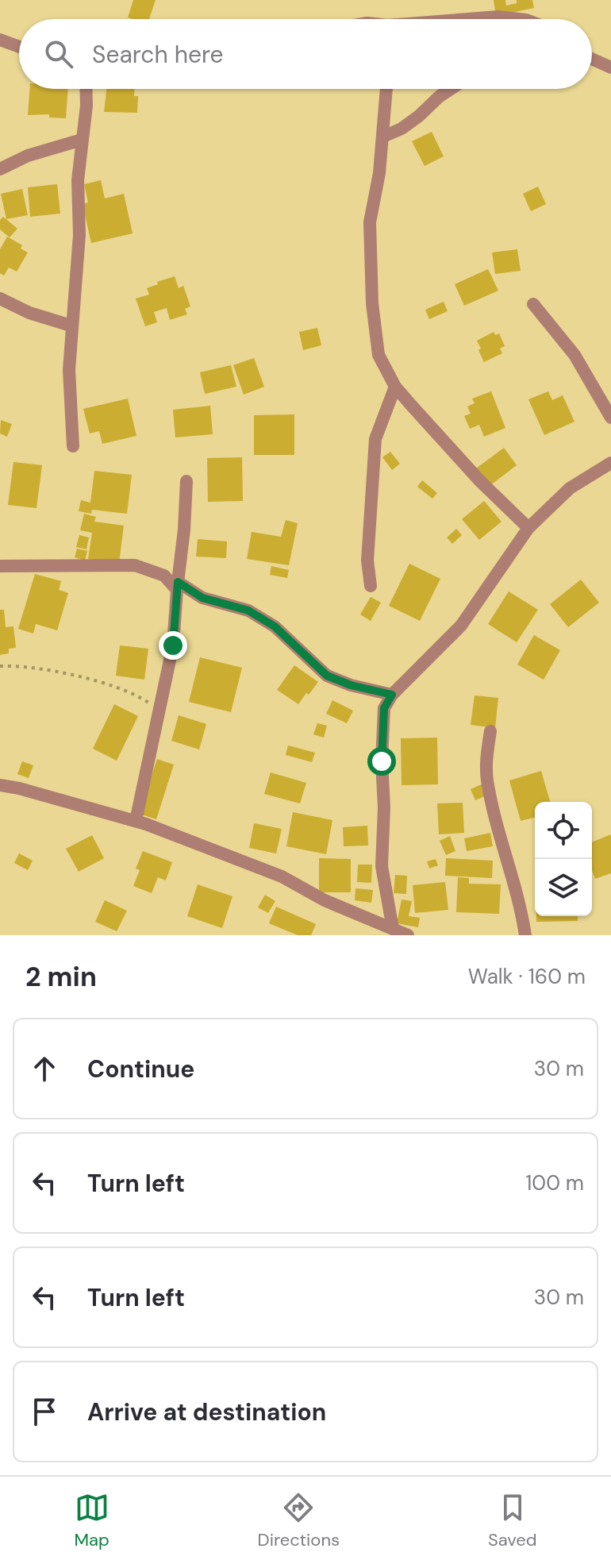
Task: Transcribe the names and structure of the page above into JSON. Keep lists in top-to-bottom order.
{
  "page": {
    "search": "Search here",
    "heading": ["2 min", "Walk · 160 m"],
    "list": [
      ["Continue", "30 m"],
      ["Turn left", "100 m"],
      ["Turn left", "30 m"],
      "Arrive at destination"
    ],
    "nav": ["Map", "Directions", "Saved"]
  }
}
